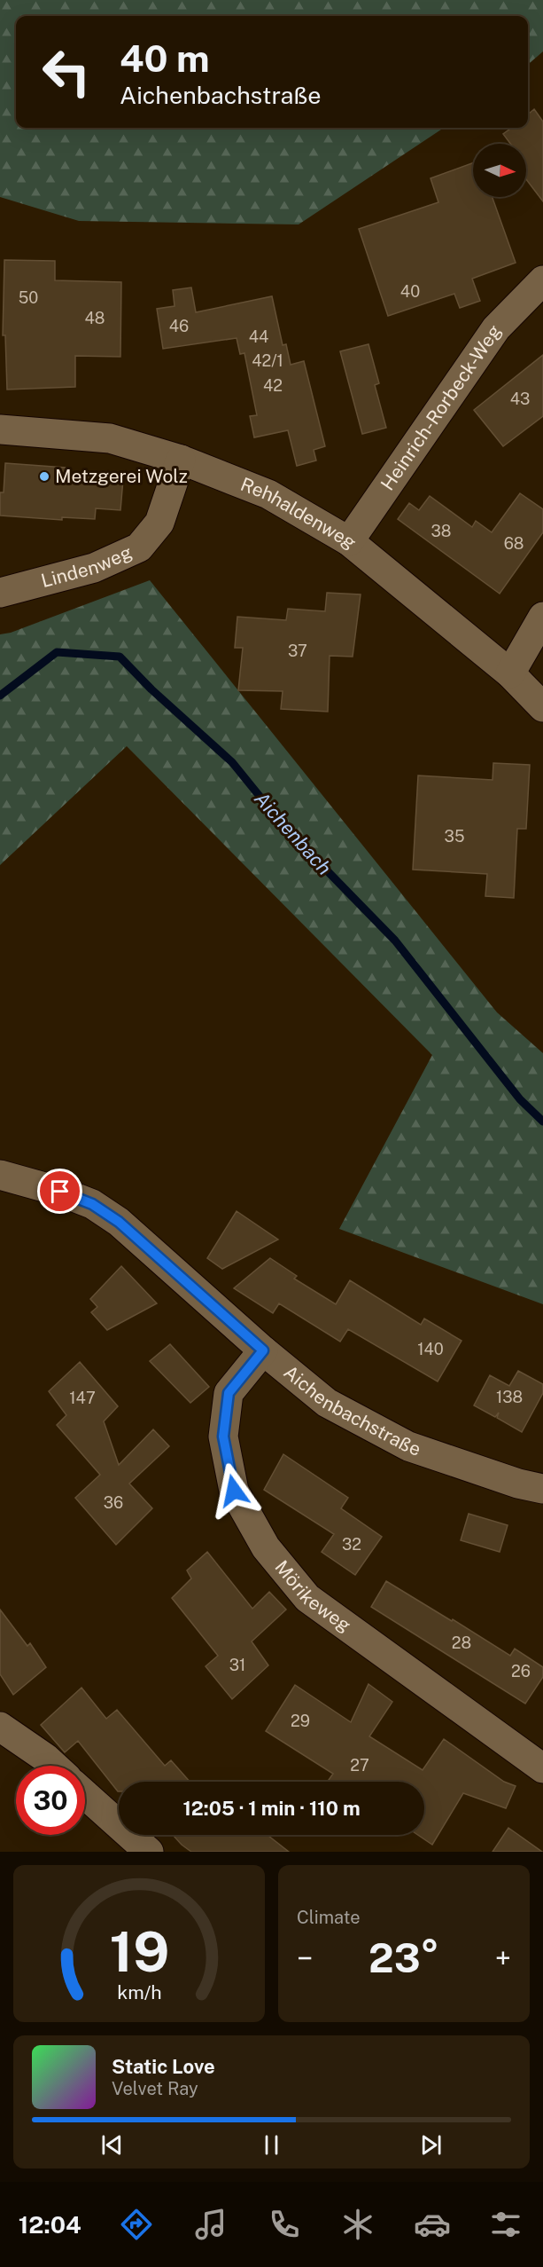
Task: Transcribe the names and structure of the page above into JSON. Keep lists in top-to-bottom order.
{
  "streets": {
    "street": [
      "Heinrich-Rorbeck-Weg",
      "Rehhaldenweg",
      "Lindenweg",
      "Aichenbachstraße",
      "Mörikeweg"
    ]
  },
  "crossings": [
    ["Heinrich-Rorbeck-Weg", "Rehhaldenweg"],
    ["Rehhaldenweg", "Lindenweg"],
    ["Aichenbachstraße", "Mörikeweg"]
  ],
  "water": ["Aichenbach"],
  "places": ["Metzgerei Wolz"],
  "house_numbers": [
    "40",
    "50",
    "48",
    "46",
    "44",
    "42/1",
    "42",
    "43",
    "38",
    "68",
    "37",
    "35",
    "140",
    "138",
    "147",
    "36",
    "32",
    "28",
    "31",
    "26",
    "29",
    "27"
  ],
  "north": "right",
  "page": {
    "turn": ["40 m", "Aichenbachstraße"],
    "limit": "30",
    "trip": "12:05 · 1 min · 110 m",
    "tile": "Climate",
    "heat": ["−", "23°", "+"],
    "song": ["Static Love", "Velvet Ray"],
    "tabs": "12:04",
    "gauge": ["19", "km/h"]
  }
}
